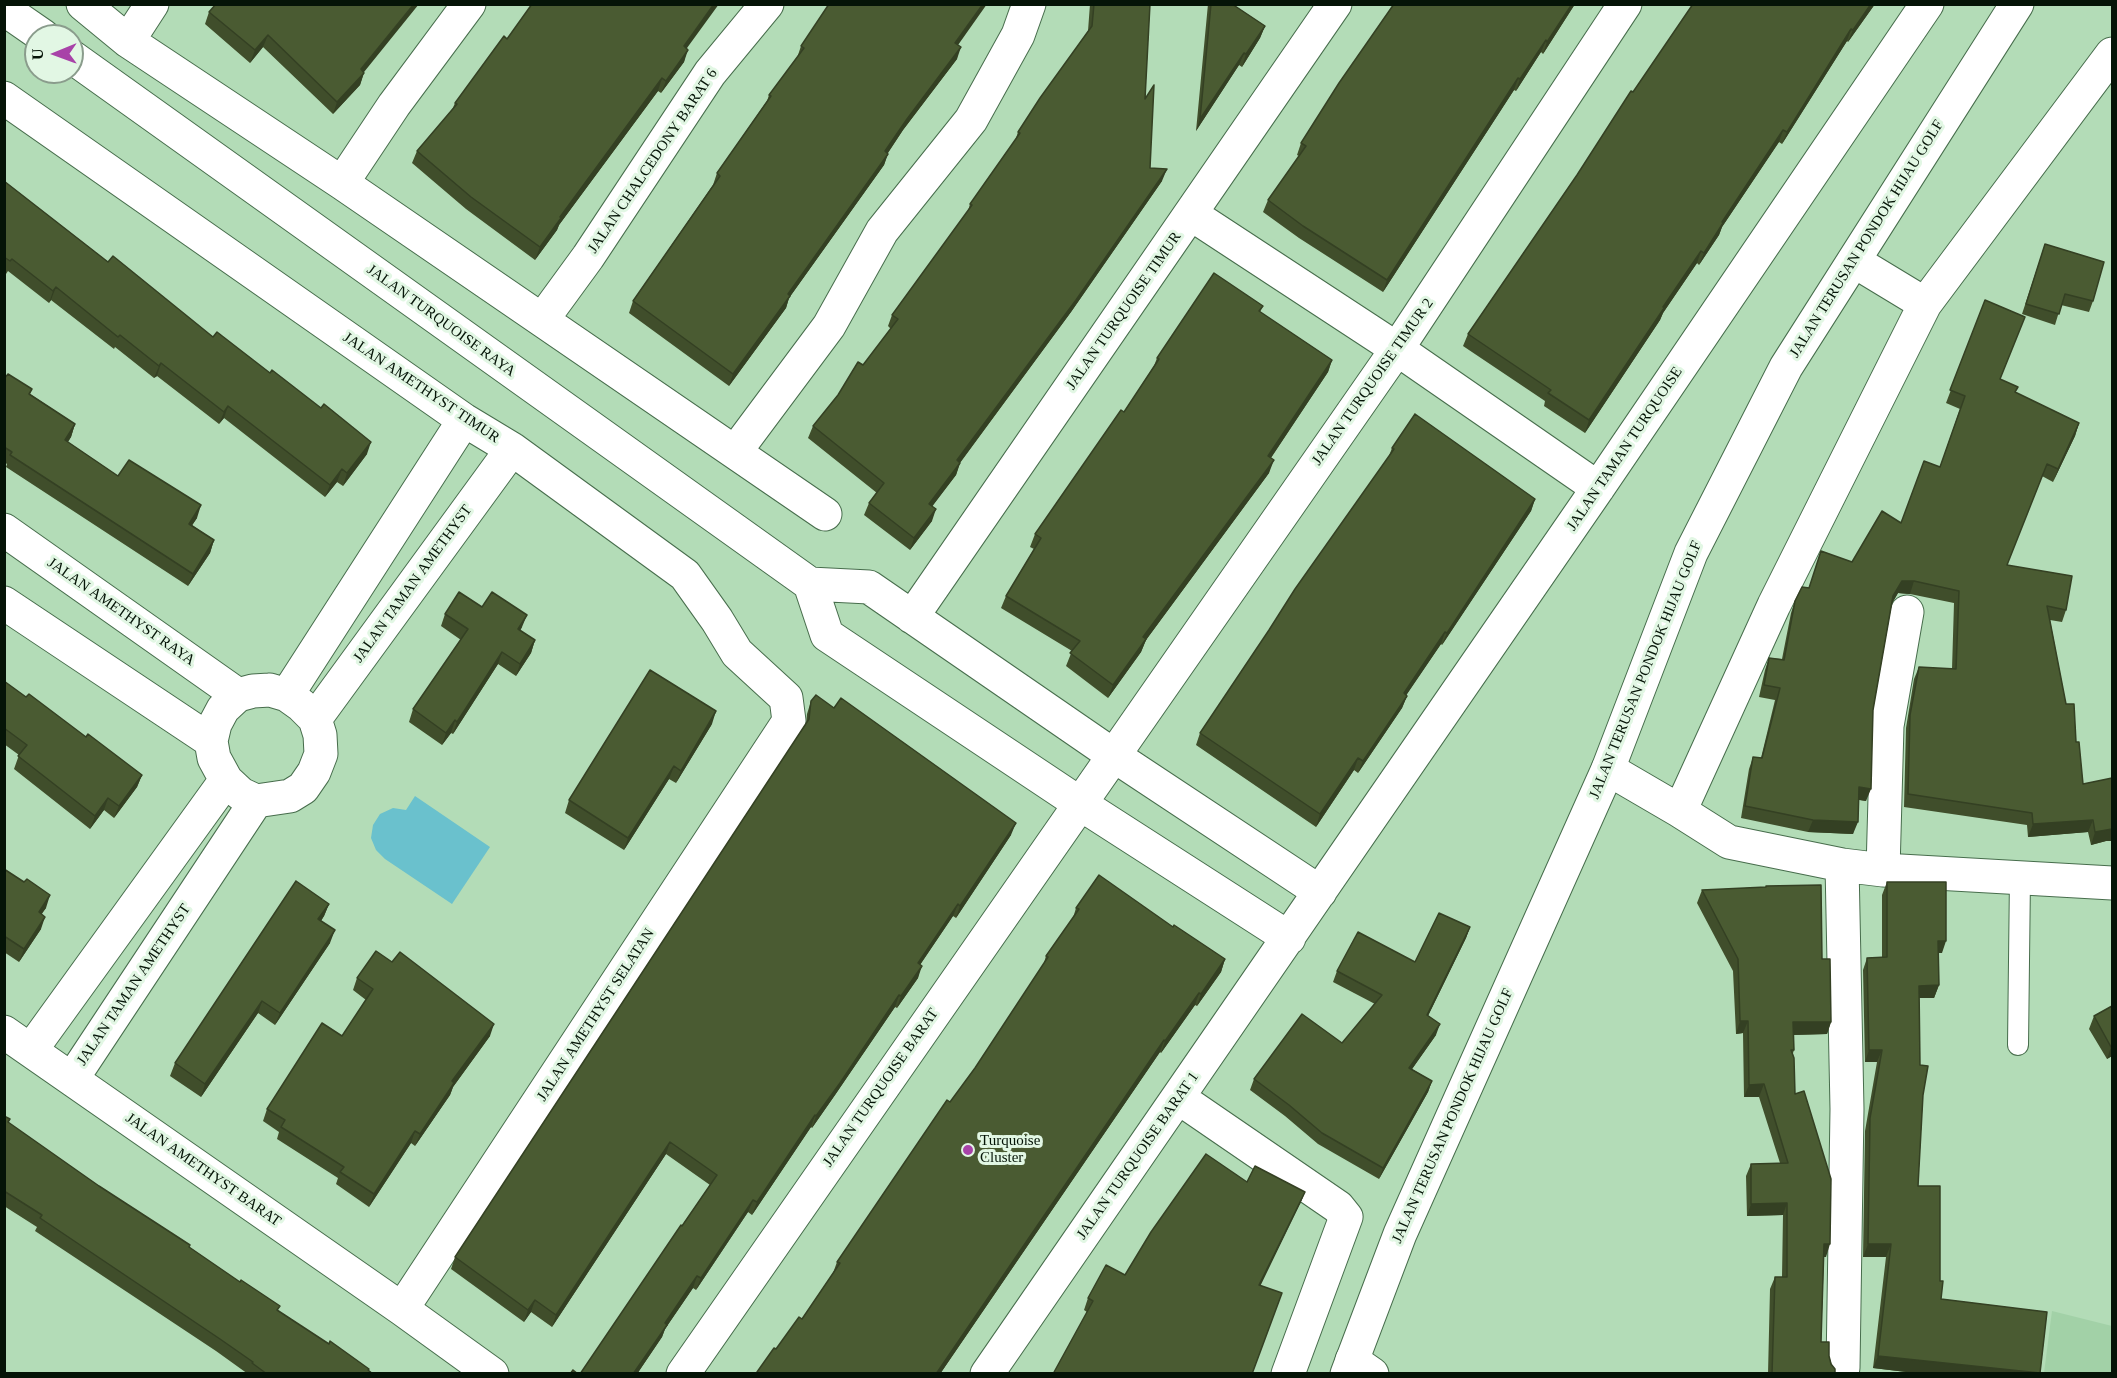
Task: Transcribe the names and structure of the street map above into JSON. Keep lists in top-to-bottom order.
{
  "streets": {
    "street": [
      "JALAN CHALCEDONY BARAT 6",
      "JALAN TERUSAN PONDOK HIJAU GOLF",
      "JALAN TURQUOISE TIMUR",
      "JALAN TURQUOISE RAYA",
      "JALAN TURQUOISE TIMUR 2",
      "JALAN AMETHYST TIMUR",
      "JALAN TAMAN TURQUOISE",
      "JALAN TAMAN AMETHYST",
      "JALAN AMETHYST RAYA",
      "JALAN AMETHYST SELATAN",
      "JALAN TURQUOISE BARAT",
      "JALAN TURQUOISE BARAT 1",
      "JALAN AMETHYST BARAT"
    ]
  },
  "crossings": [
    ["JALAN TURQUOISE TIMUR 2", "JALAN TURQUOISE BARAT"],
    ["JALAN AMETHYST TIMUR", "JALAN TAMAN AMETHYST"],
    ["JALAN AMETHYST TIMUR", "JALAN AMETHYST SELATAN"],
    ["JALAN TAMAN TURQUOISE", "JALAN TURQUOISE BARAT 1"],
    ["JALAN TAMAN AMETHYST", "JALAN AMETHYST RAYA"],
    ["JALAN TAMAN AMETHYST", "JALAN AMETHYST BARAT"],
    ["JALAN AMETHYST SELATAN", "JALAN AMETHYST BARAT"]
  ],
  "places": ["Turquoise Cluster"],
  "north": "left"
}
